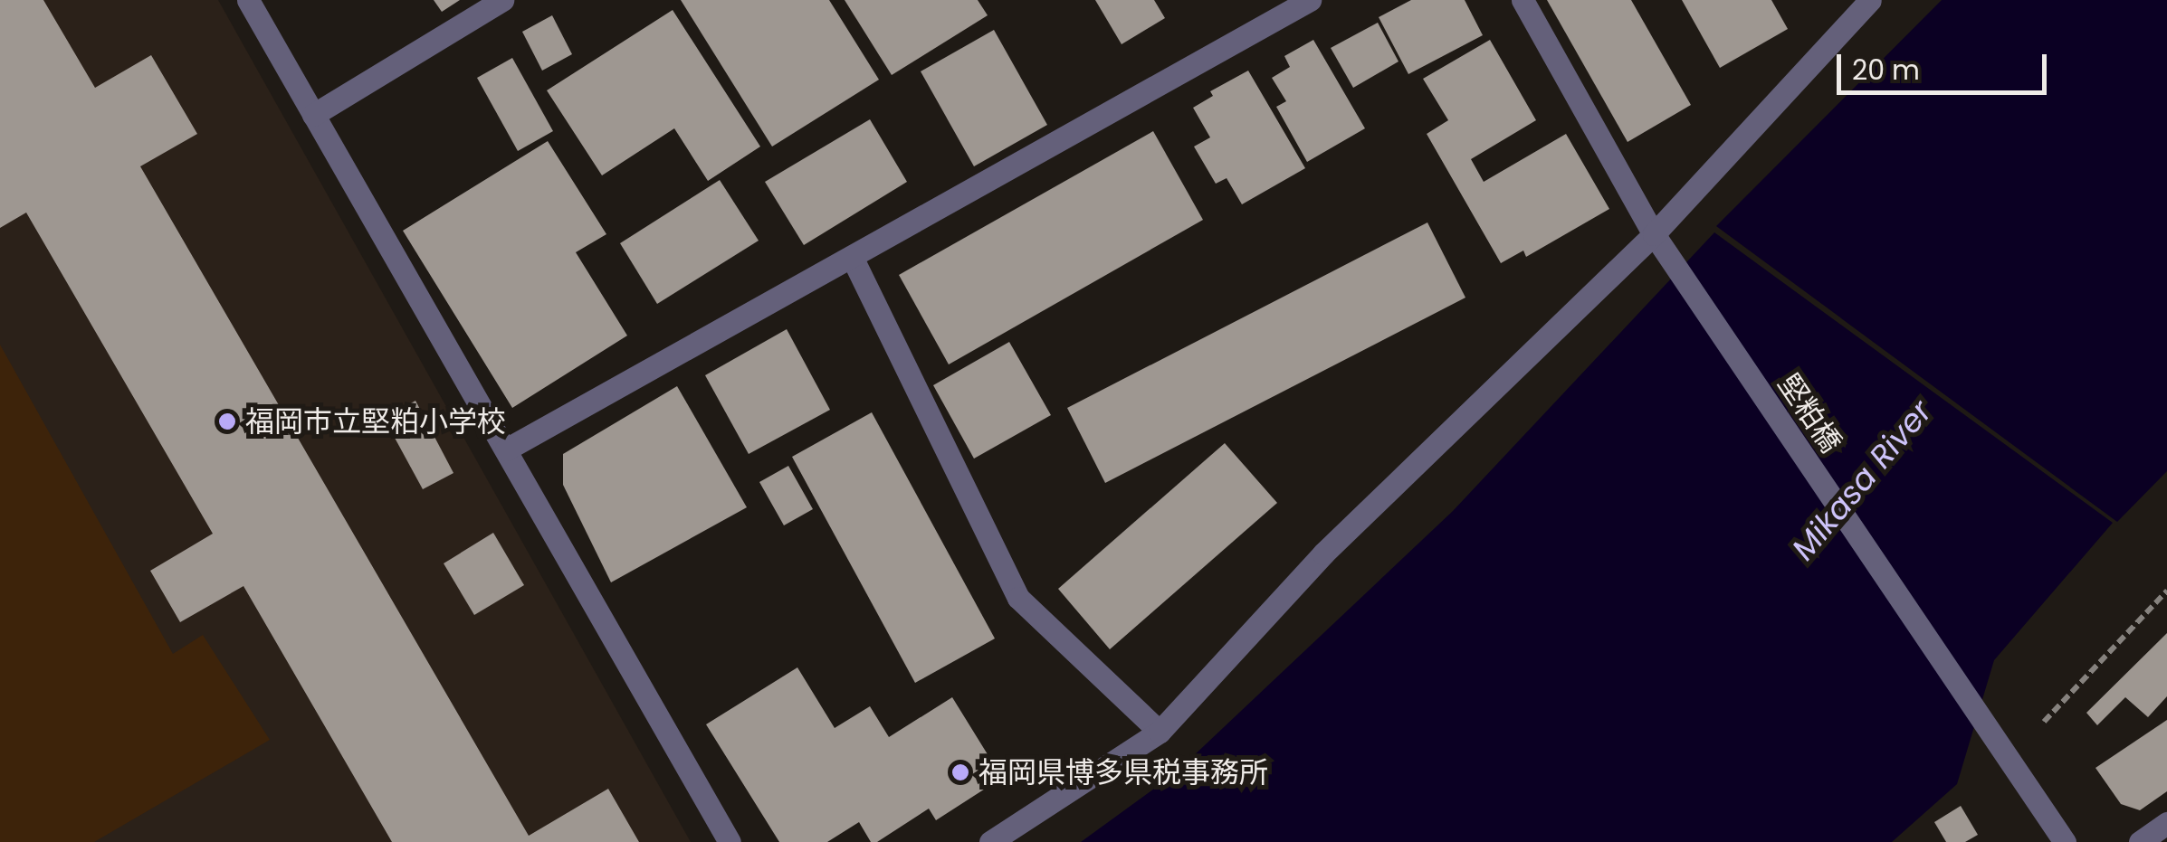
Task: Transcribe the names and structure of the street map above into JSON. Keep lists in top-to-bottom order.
{
  "streets": {
    "street": ["堅粕橋"]
  },
  "water": ["Mikasa River"],
  "places": ["福岡市立堅粕小学校", "福岡県博多県税事務所"],
  "scale_bar": "20 m"
}
